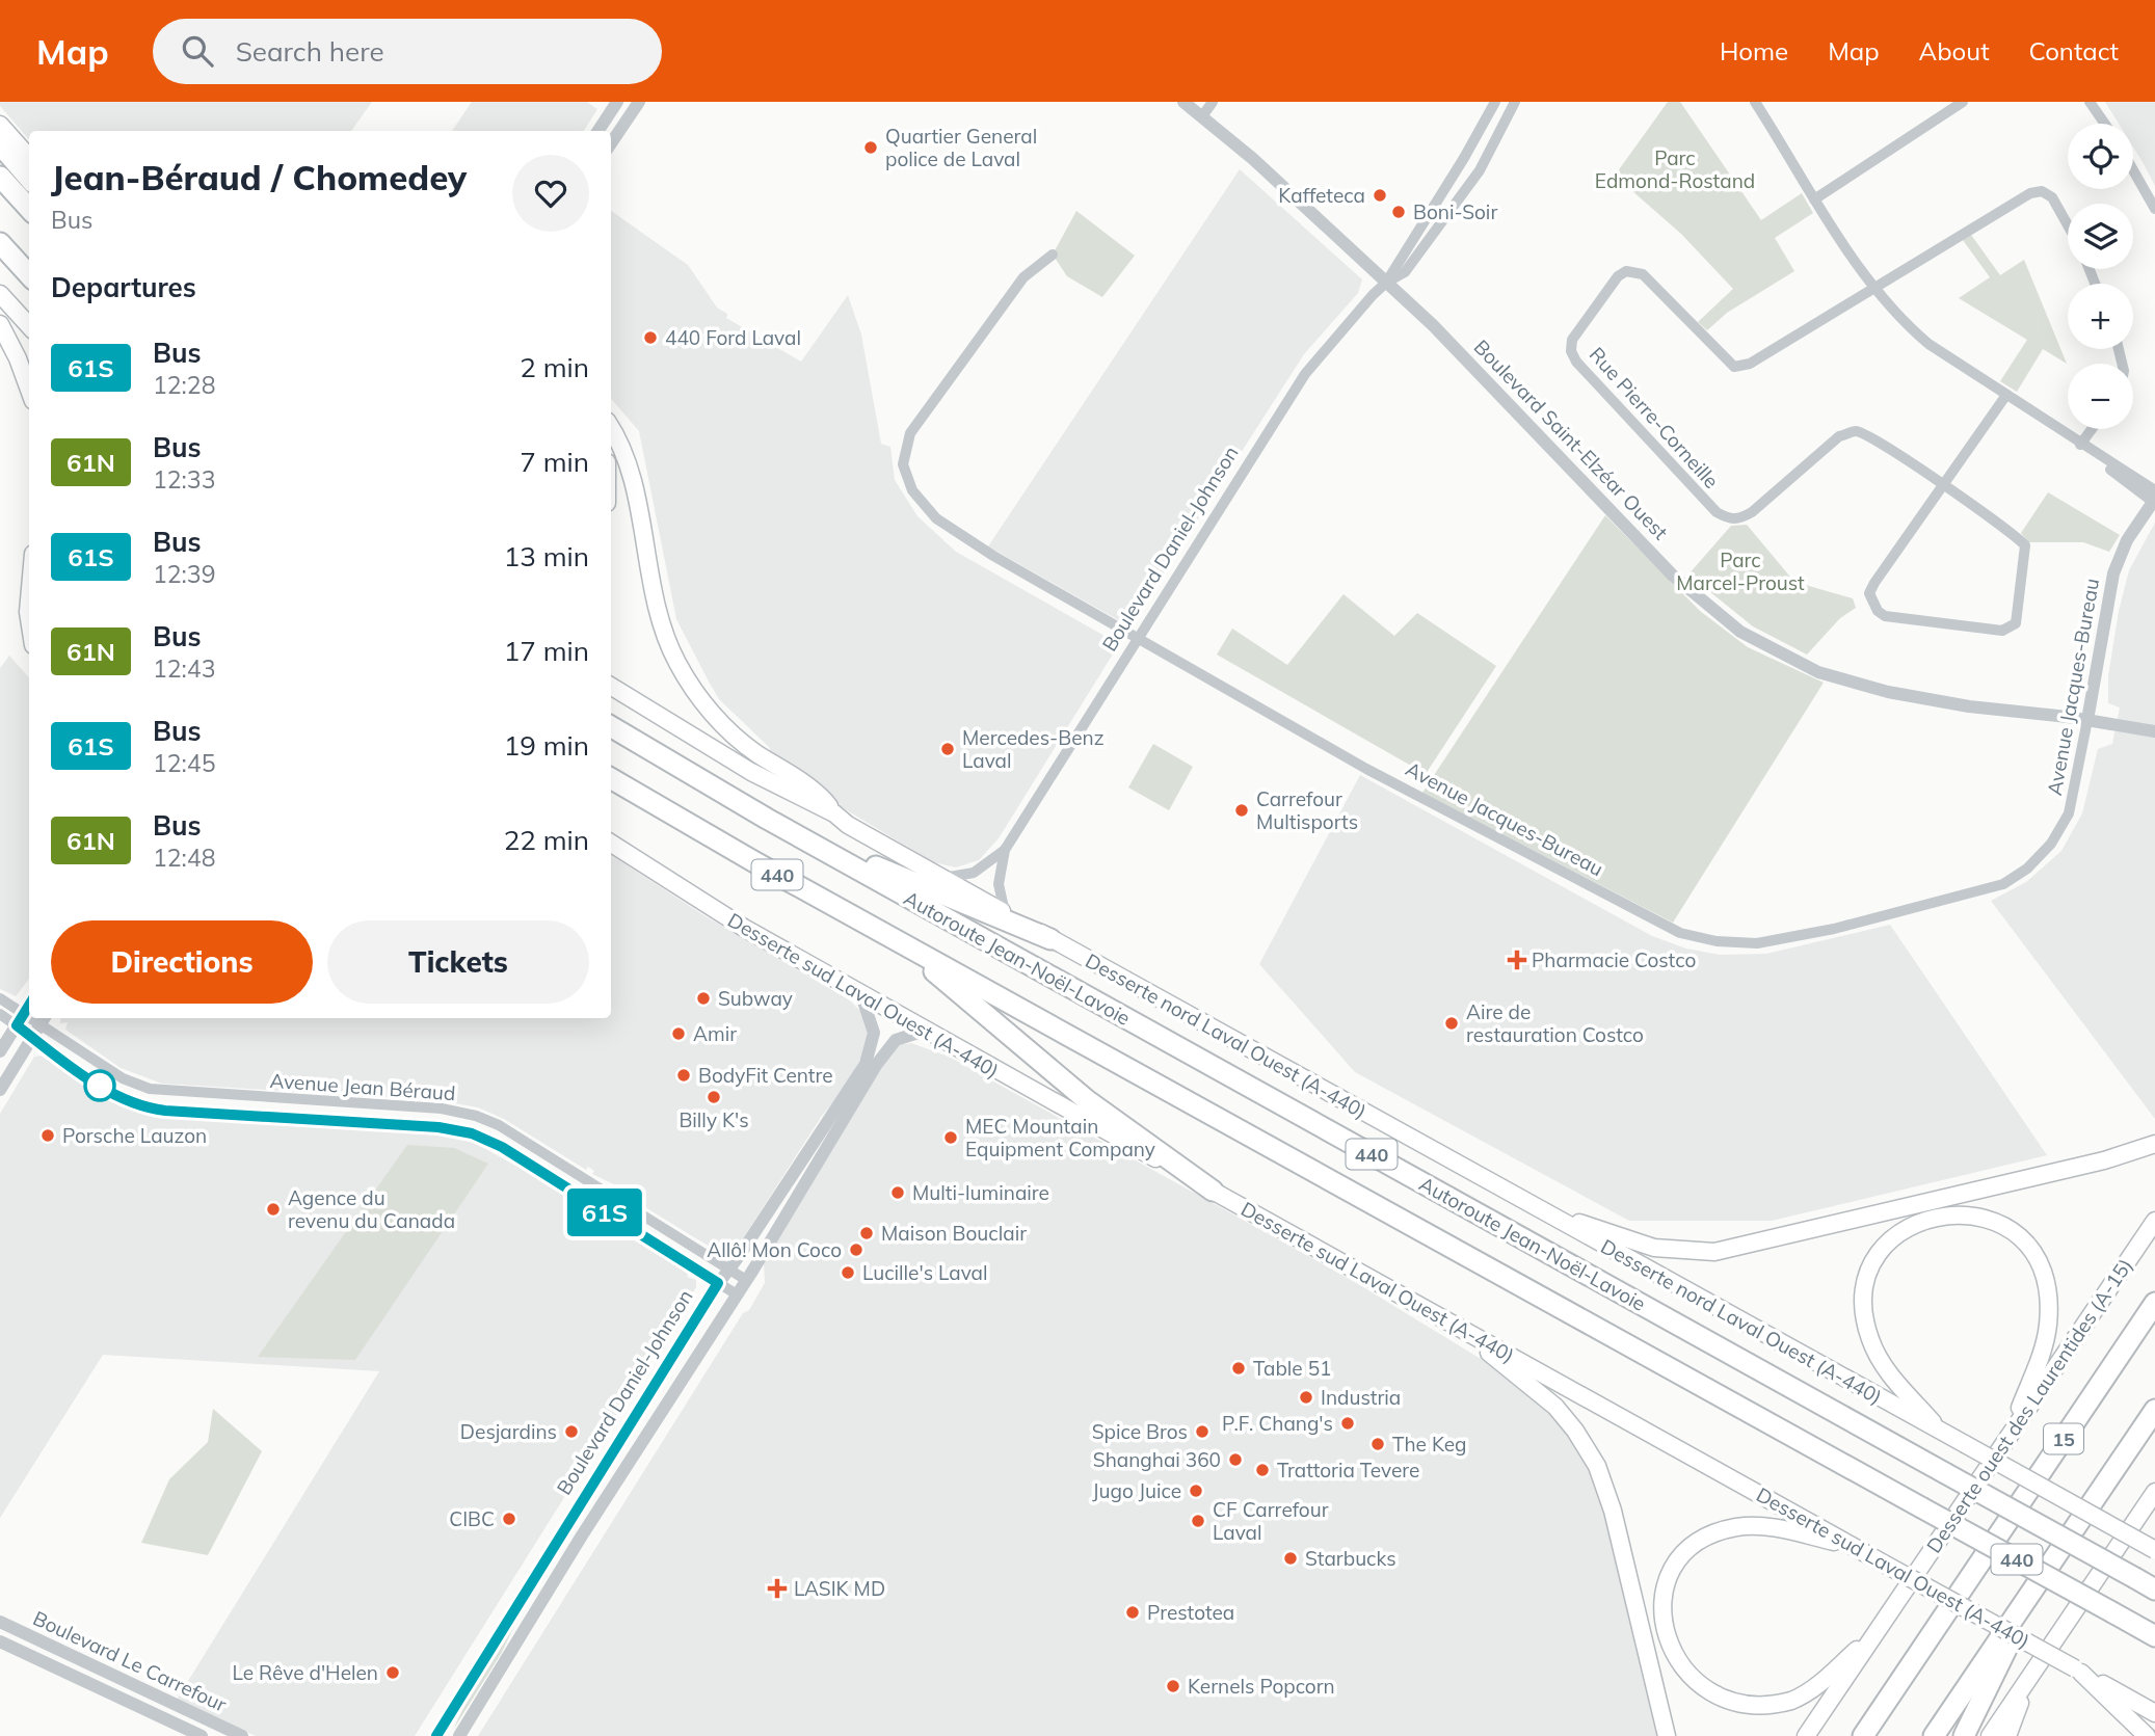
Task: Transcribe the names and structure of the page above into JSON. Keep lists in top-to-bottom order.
{
  "streets": {
    "highway": ["440", "Autoroute Jean-Noël-Lavoie", "15"],
    "main road": ["Desserte sud Laval Ouest (A-440)", "Desserte nord Laval Ouest (A-440)", "Desserte ouest des Laurentides (A-15)"],
    "street": [
      "Rue Pierre-Corneille",
      "Boulevard Saint-Elzéar Ouest",
      "Boulevard Daniel-Johnson",
      "Avenue Jacques-Bureau",
      "Avenue Jean Béraud",
      "Boulevard Le Carrefour"
    ]
  },
  "crossings": [
    ["Boulevard Saint-Elzéar Ouest", "Boulevard Daniel-Johnson"],
    ["Boulevard Saint-Elzéar Ouest", "Avenue Jacques-Bureau"],
    ["Boulevard Daniel-Johnson", "Avenue Jacques-Bureau"],
    ["Boulevard Daniel-Johnson", "Desserte sud Laval Ouest (A-440)"],
    ["Boulevard Daniel-Johnson", "Desserte nord Laval Ouest (A-440)"],
    ["Boulevard Daniel-Johnson", "Avenue Jean Béraud"]
  ],
  "parks": ["Parc Edmond-Rostand", "Parc Marcel-Proust"],
  "places": {
    "other": [
      "Quartier General police de Laval",
      "Kaffeteca",
      "Boni-Soir",
      "440 Ford Laval",
      "Mercedes-Benz Laval",
      "Carrefour Multisports",
      "Subway",
      "Aire de restauration Costco",
      "Amir",
      "BodyFit Centre",
      "Billy K's",
      "Porsche Lauzon",
      "MEC Mountain Equipment Company",
      "Multi-luminaire",
      "Agence du revenu du Canada",
      "Maison Bouclair",
      "Allô! Mon Coco",
      "Lucille's Laval",
      "Table 51",
      "Industria",
      "P.F. Chang's",
      "Desjardins",
      "Spice Bros",
      "The Keg",
      "Shanghai 360",
      "Trattoria Tevere",
      "Jugo Juice",
      "CIBC",
      "CF Carrefour Laval",
      "Starbucks",
      "Prestotea",
      "Le Rêve d'Helen",
      "Kernels Popcorn"
    ],
    "health": ["Pharmacie Costco", "LASIK MD"]
  },
  "lines": ["bus line 61S"],
  "page": {
    "header": "Map",
    "search": "Search here",
    "nav": [
      "Home",
      "Map",
      "About",
      "Contact"
    ],
    "on_map": "61S",
    "map_buttons": ["+", "−"],
    "heading": [
      ["Jean-Béraud / Chomedey", "Bus"],
      "Departures"
    ],
    "list": [
      {
        "mark": "61S",
        "name": "Bus",
        "note": "12:28",
        "value": "2 min"
      },
      {
        "mark": "61N",
        "name": "Bus",
        "note": "12:33",
        "value": "7 min"
      },
      {
        "mark": "61S",
        "name": "Bus",
        "note": "12:39",
        "value": "13 min"
      },
      {
        "mark": "61N",
        "name": "Bus",
        "note": "12:43",
        "value": "17 min"
      },
      {
        "mark": "61S",
        "name": "Bus",
        "note": "12:45",
        "value": "19 min"
      },
      {
        "mark": "61N",
        "name": "Bus",
        "note": "12:48",
        "value": "22 min"
      }
    ],
    "buttons": ["Directions", "Tickets"]
  }
}
